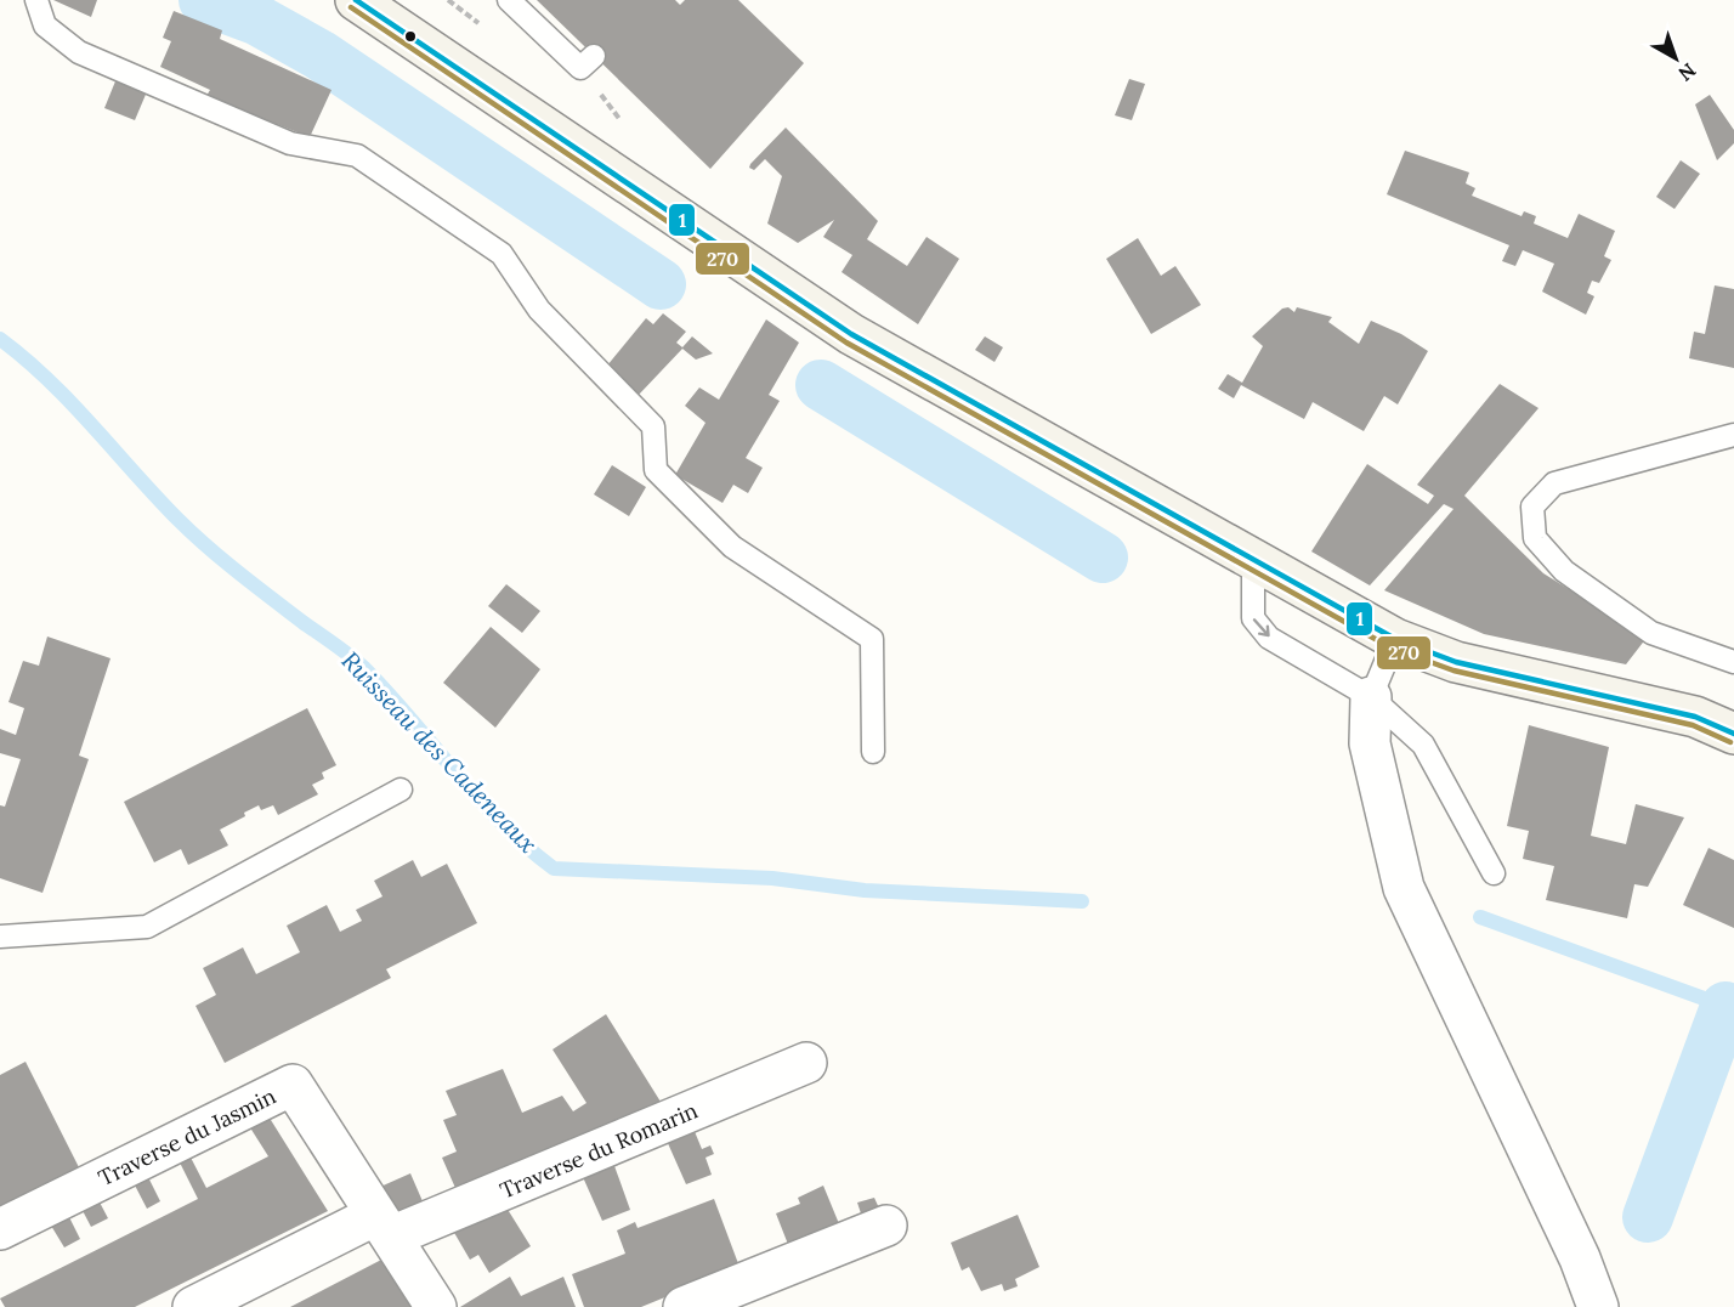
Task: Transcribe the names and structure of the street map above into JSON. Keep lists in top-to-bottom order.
{
  "streets": {
    "street": ["Traverse du Jasmin", "Traverse du Romarin"]
  },
  "crossings": [
    ["Traverse du Jasmin", "Traverse du Romarin"]
  ],
  "water": ["Ruisseau des Cadeneaux"],
  "lines": ["transit line 1", "transit line 270"],
  "north": "bottom right"
}
